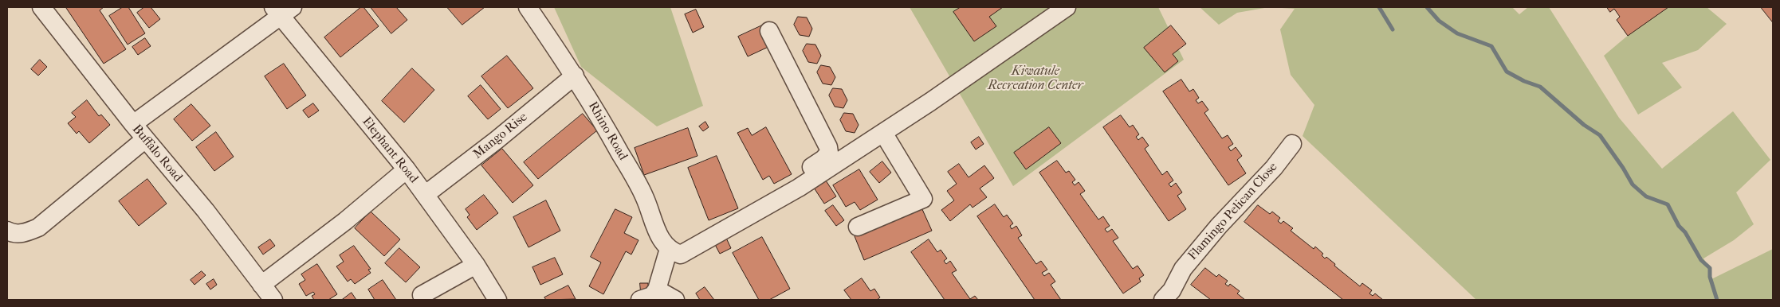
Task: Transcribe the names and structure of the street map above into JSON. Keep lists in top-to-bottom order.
{
  "streets": {
    "street": [
      "Rhino Road",
      "Mango Rise",
      "Elephant Road",
      "Buffalo Road",
      "Flamingo Pelican Close"
    ]
  },
  "crossings": [
    ["Rhino Road", "Mango Rise"],
    ["Mango Rise", "Elephant Road"]
  ],
  "parks": ["Kiwatule Recreation Center"]
}
